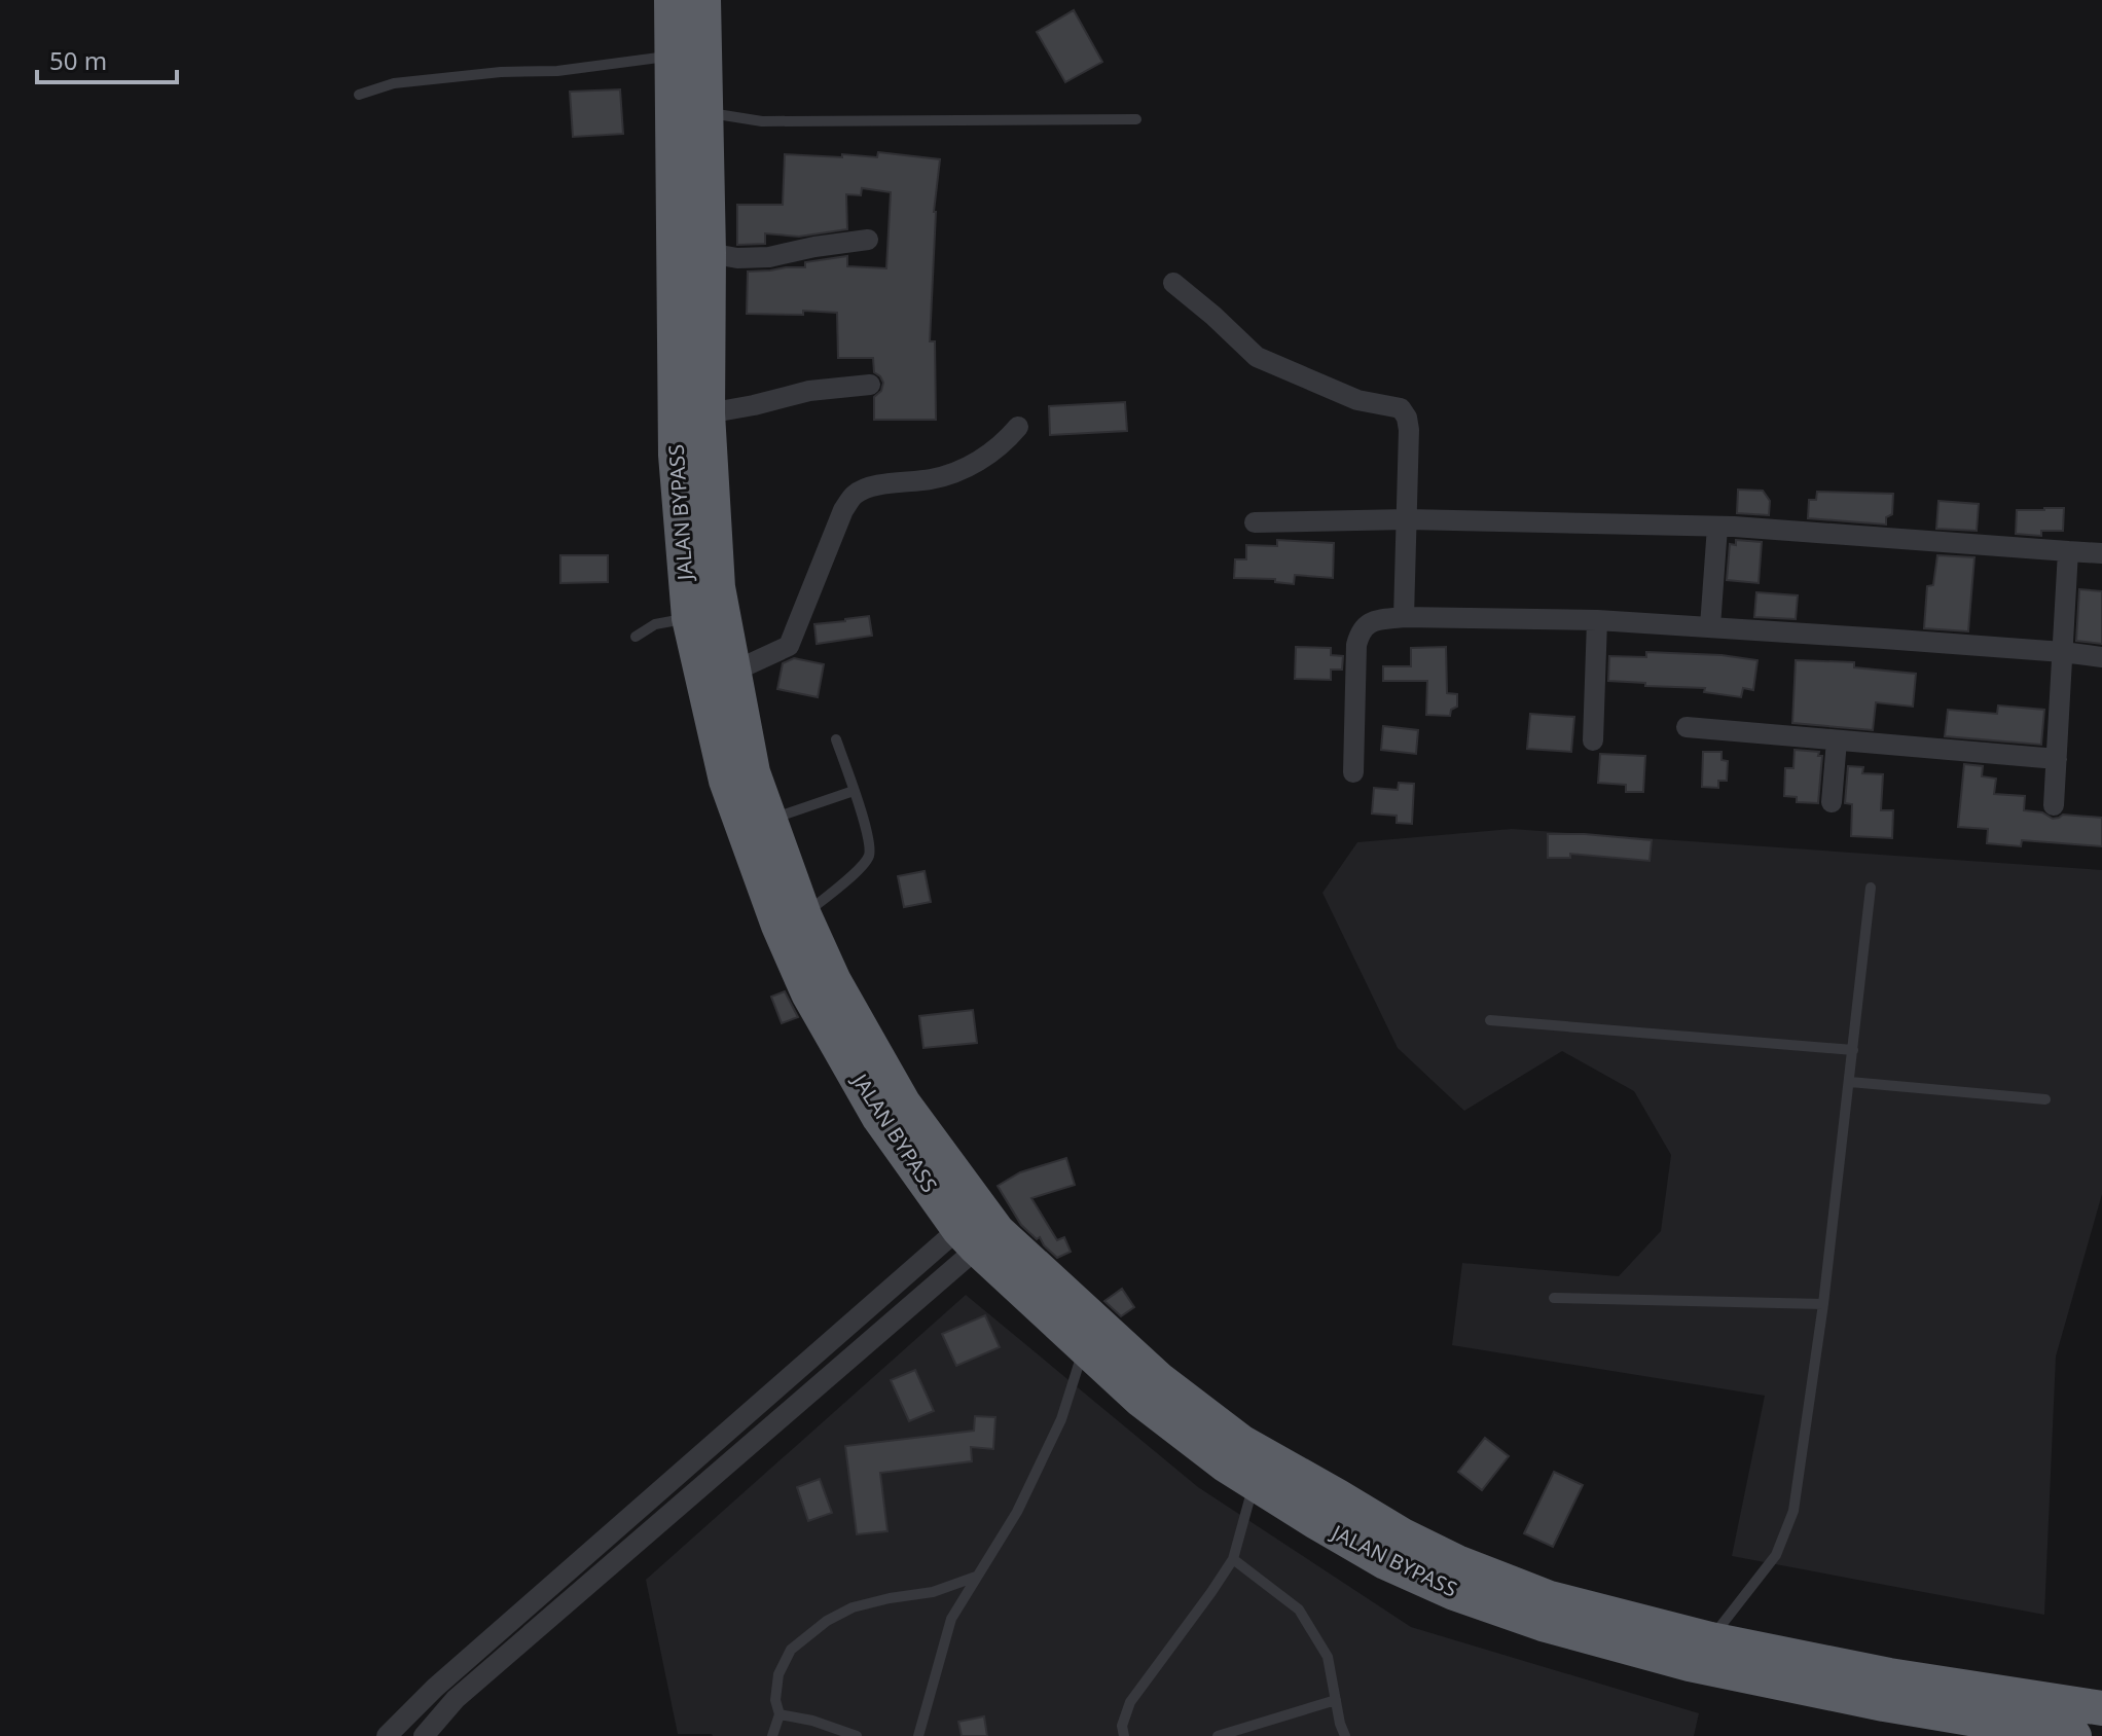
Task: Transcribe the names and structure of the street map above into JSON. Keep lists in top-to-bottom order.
{
  "streets": {
    "highway": ["JALAN BYPASS"]
  },
  "scale_bar": "50 m"
}
